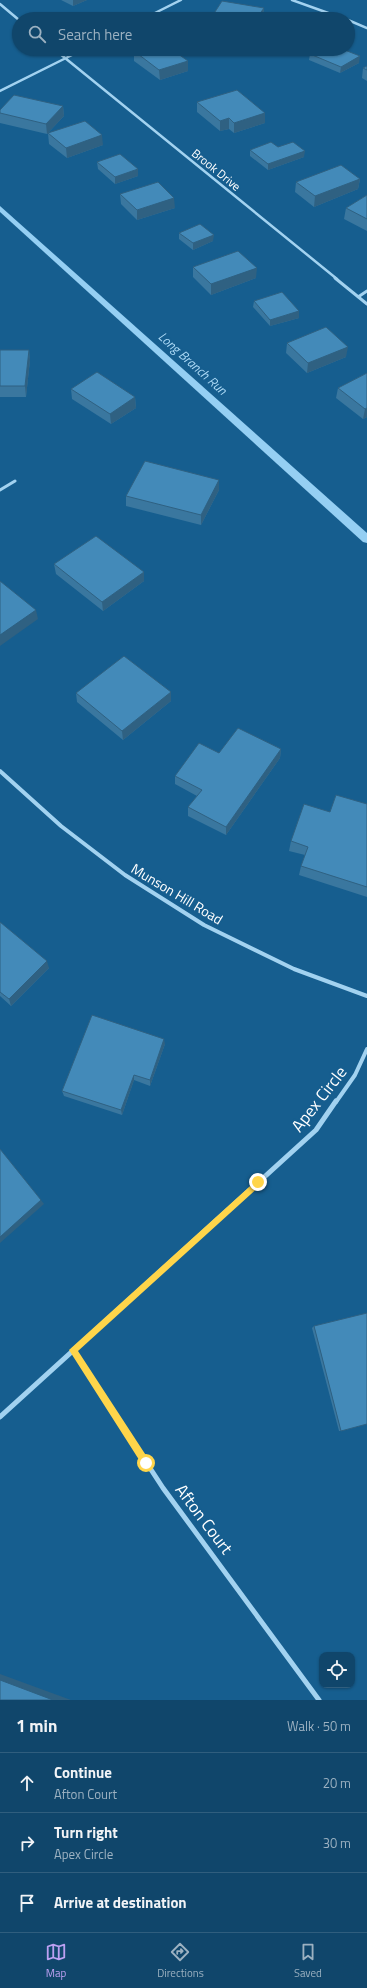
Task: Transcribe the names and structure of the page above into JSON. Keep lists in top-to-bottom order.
{
  "streets": {
    "street": [
      "Brook Drive",
      "Munson Hill Road",
      "Apex Circle",
      "Afton Court"
    ]
  },
  "crossings": [
    ["Apex Circle", "Afton Court"]
  ],
  "water": ["Long Branch Run"],
  "page": {
    "search": "Search here",
    "heading": ["1 min", "Walk · 50 m"],
    "list": [
      ["Continue", "Afton Court", "20 m"],
      ["Turn right", "Apex Circle", "30 m"],
      "Arrive at destination"
    ],
    "nav": ["Map", "Directions", "Saved"]
  }
}
